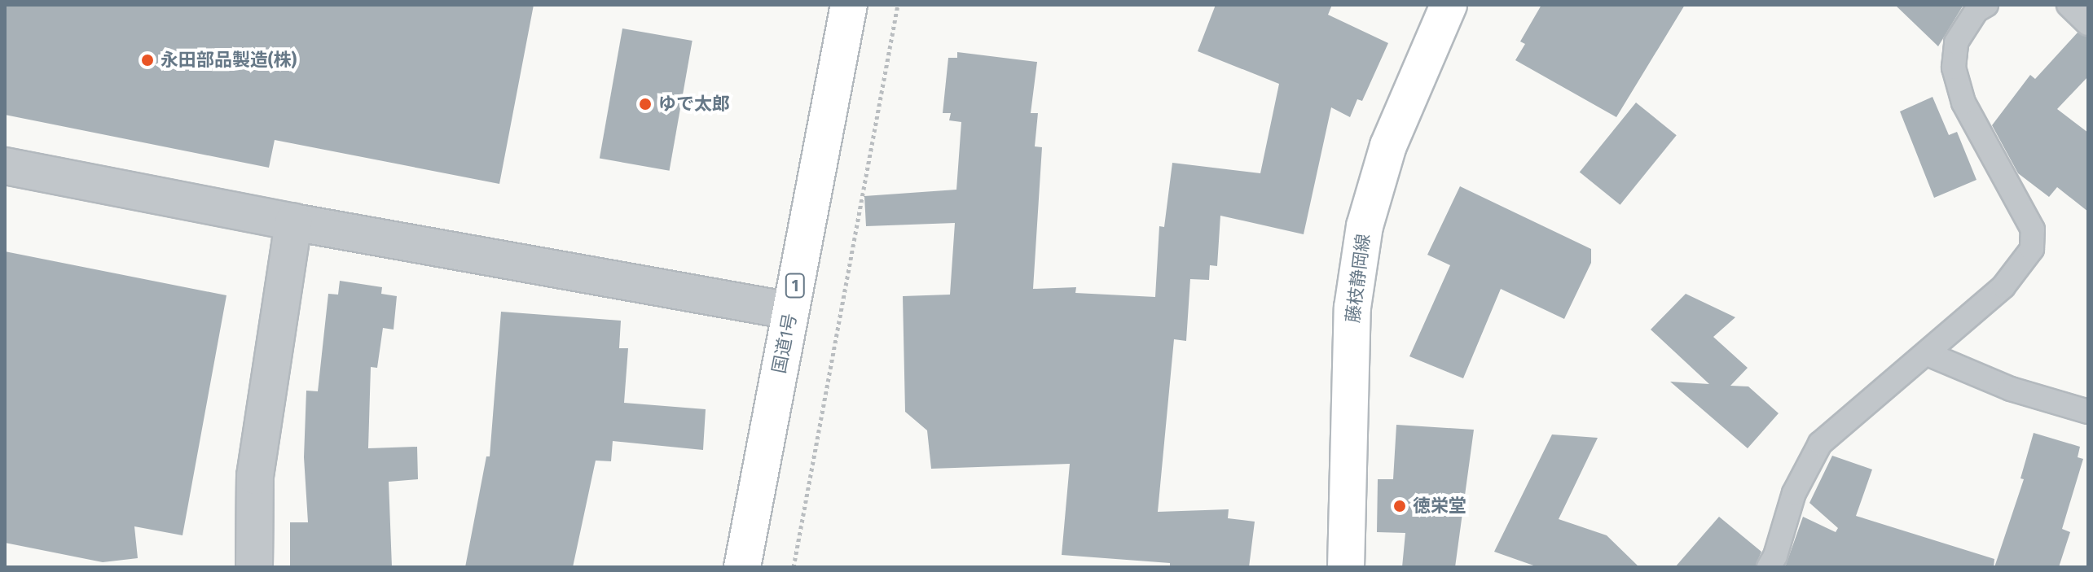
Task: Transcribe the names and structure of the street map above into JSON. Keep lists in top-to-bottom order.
{
  "streets": {
    "main road": ["藤枝静岡線", "1", "国道1号"]
  },
  "places": ["永田部品製造(株)", "ゆで太郎", "徳栄堂"]
}
